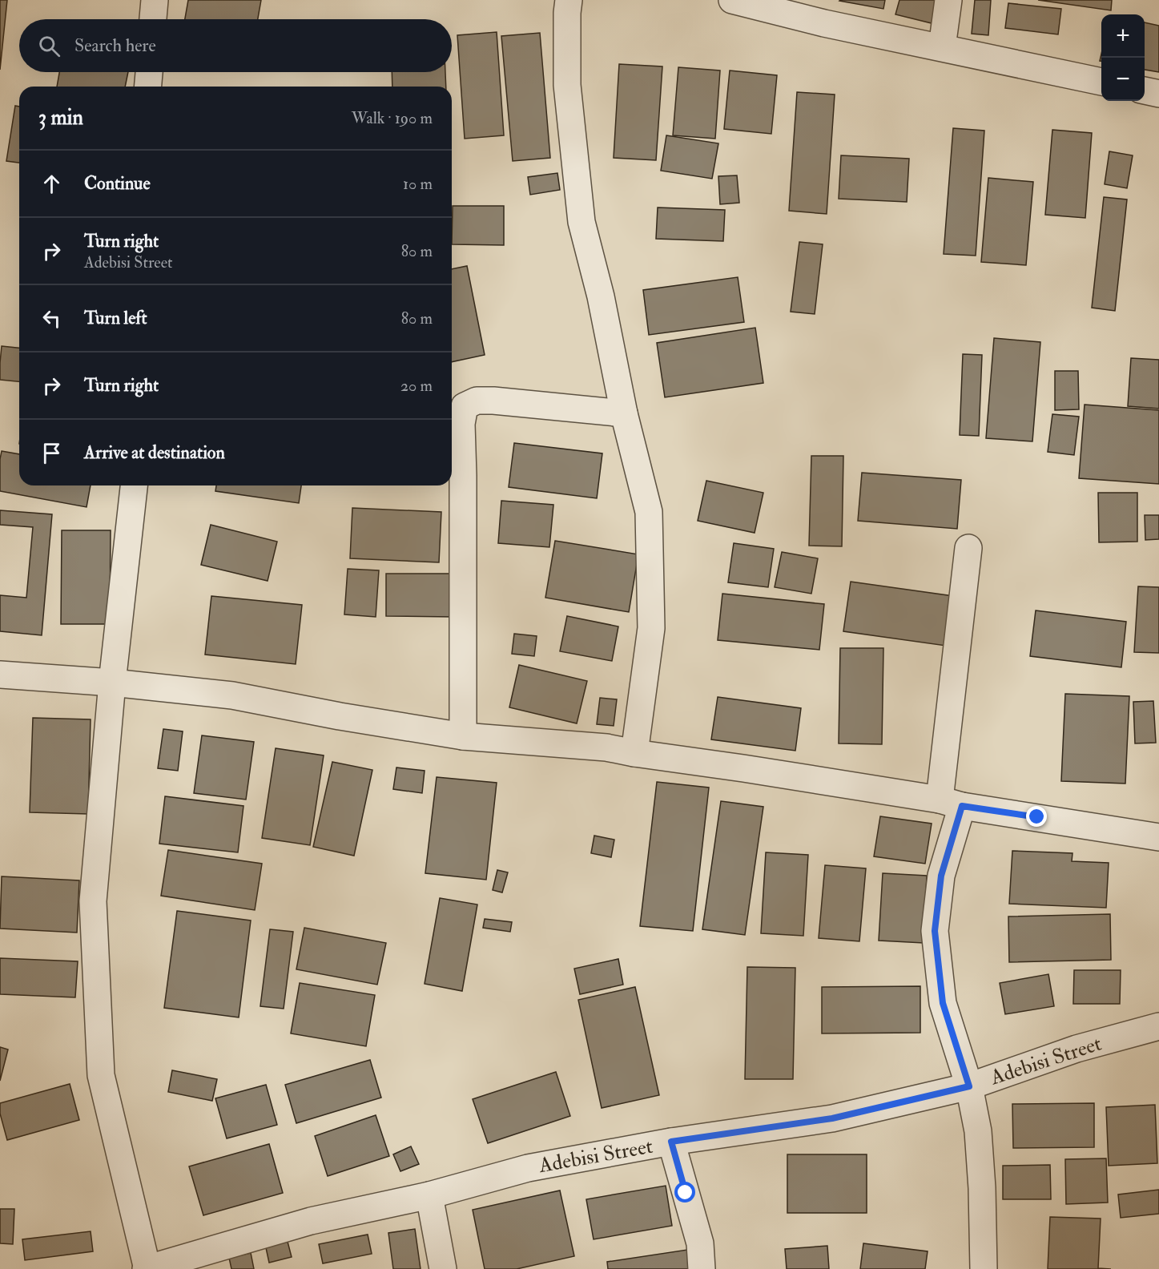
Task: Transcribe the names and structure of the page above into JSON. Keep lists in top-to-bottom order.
{
  "streets": {
    "street": ["Adebisi Street"]
  },
  "page": {
    "map_buttons": ["+", "−"],
    "search": "Search here",
    "heading": ["3 min", "Walk · 190 m"],
    "list": [
      ["Continue", "10 m"],
      ["Turn right", "Adebisi Street", "80 m"],
      ["Turn left", "80 m"],
      ["Turn right", "20 m"],
      "Arrive at destination"
    ]
  }
}
